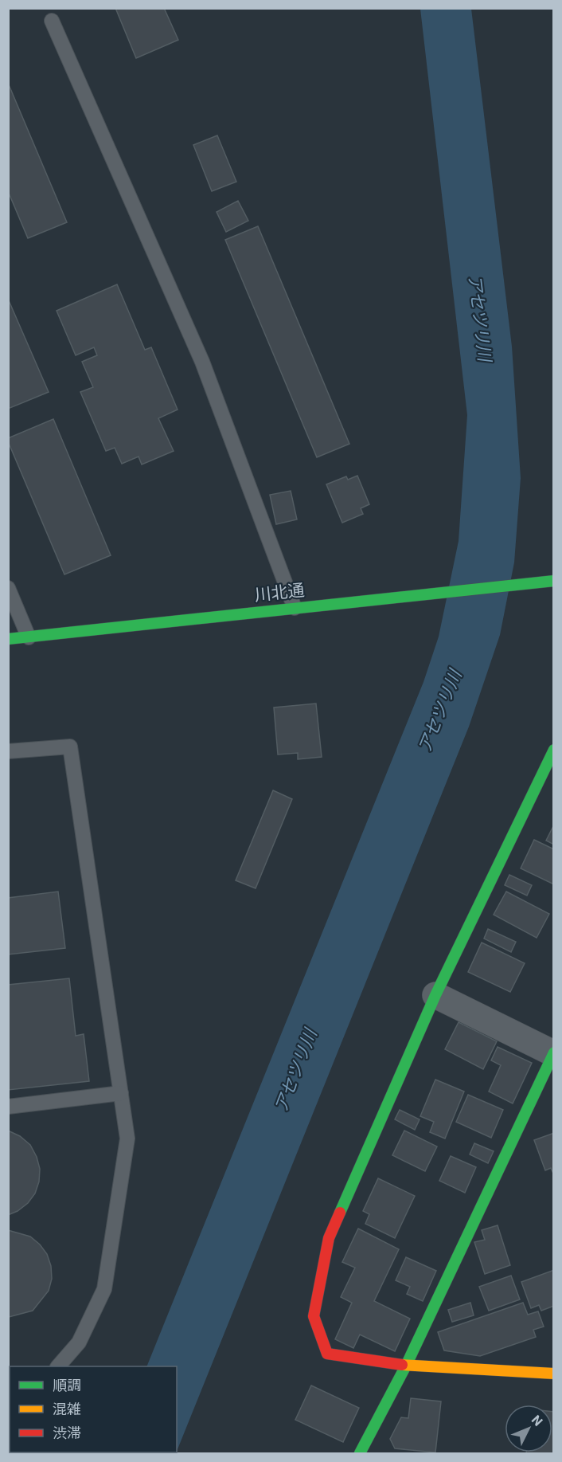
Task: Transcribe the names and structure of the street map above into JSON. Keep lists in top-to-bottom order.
{
  "streets": {
    "street": ["川北通"]
  },
  "water": ["アセツリ川"],
  "legend": ["順調", "混雑", "渋滞"],
  "north": "top right"
}
